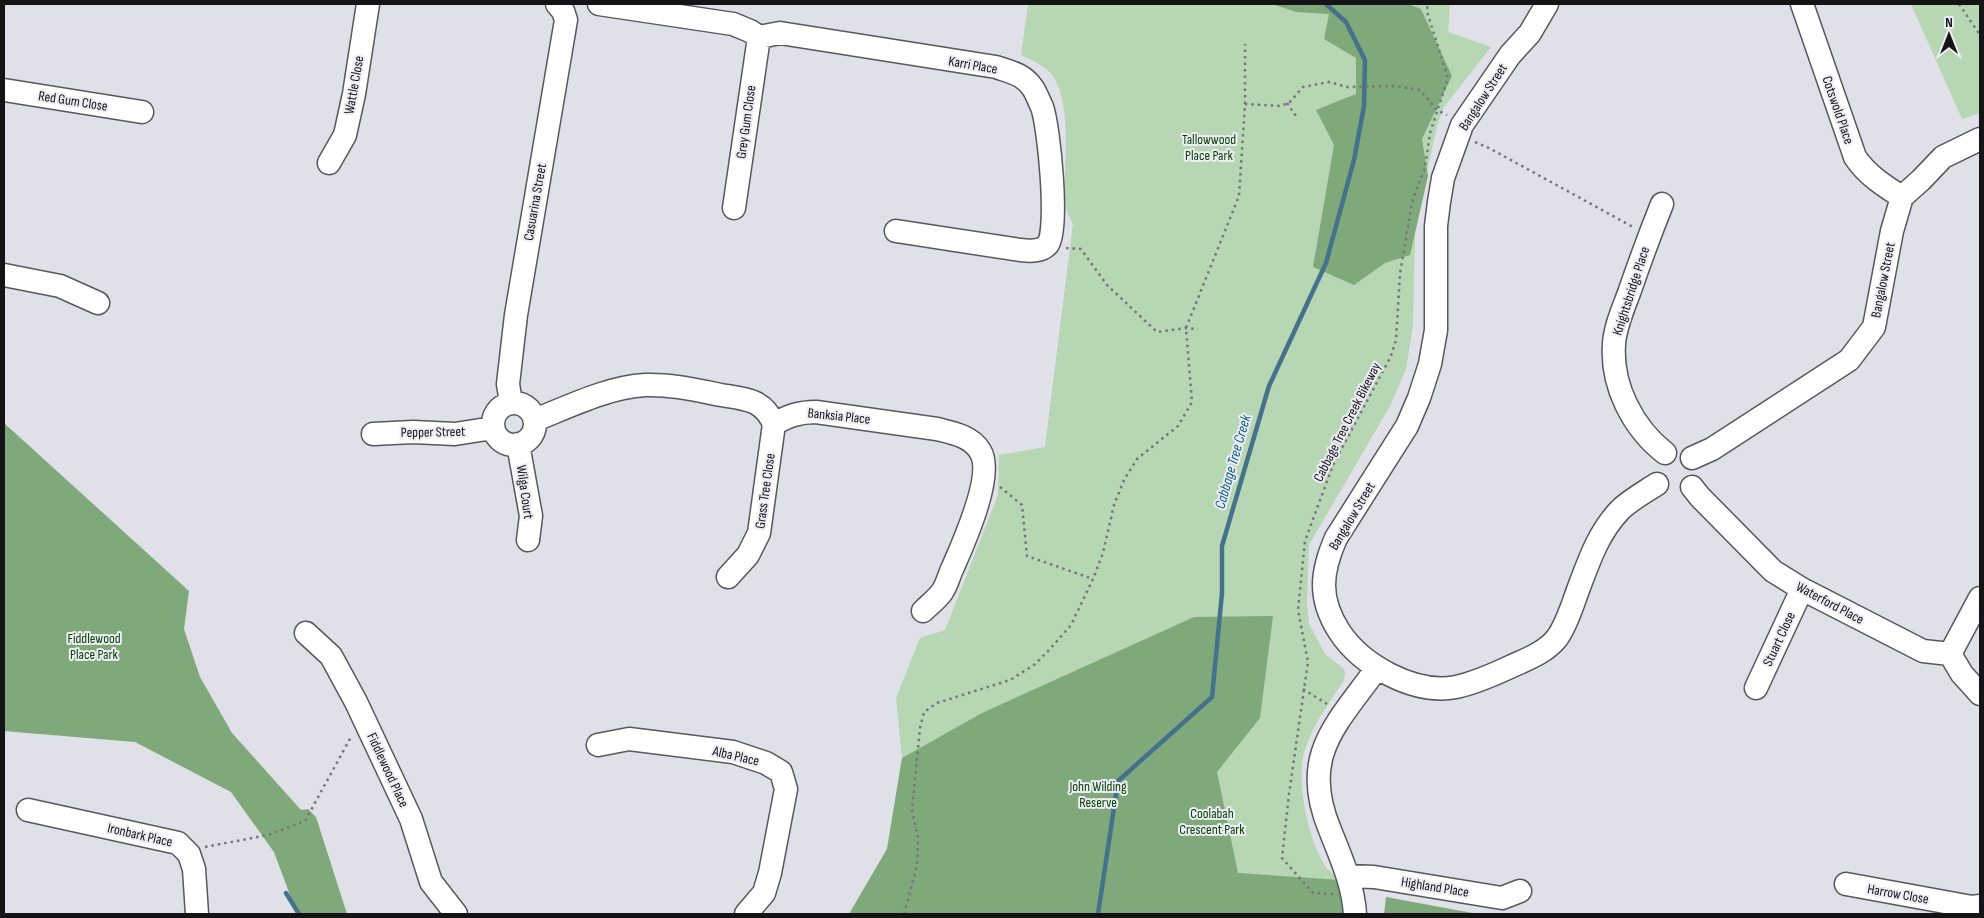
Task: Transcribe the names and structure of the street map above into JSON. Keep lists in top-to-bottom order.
{
  "streets": {
    "street": [
      "Karri Place",
      "Wattle Close",
      "Bangalow Street",
      "Red Gum Close",
      "Cotswold Place",
      "Grey Gum Close",
      "Casuarina Street",
      "Knightsbridge Place",
      "Banksia Place",
      "Pepper Street",
      "Grass Tree Close",
      "Wilga Court",
      "Waterford Place",
      "Stuart Close",
      "Alba Place",
      "Fiddlewood Place",
      "Ironbark Place",
      "Highland Place",
      "Harrow Close"
    ],
    "path": ["Cabbage Tree Creek Bikeway"]
  },
  "crossings": [
    ["Karri Place", "Grey Gum Close"],
    ["Bangalow Street", "Cotswold Place"],
    ["Bangalow Street", "Knightsbridge Place"],
    ["Bangalow Street", "Waterford Place"],
    ["Casuarina Street", "Pepper Street"],
    ["Casuarina Street", "Wilga Court"],
    ["Knightsbridge Place", "Waterford Place"],
    ["Banksia Place", "Grass Tree Close"],
    ["Cabbage Tree Creek Bikeway", "Highland Place"],
    ["Pepper Street", "Wilga Court"],
    ["Waterford Place", "Stuart Close"]
  ],
  "water": ["Cabbage Tree Creek"],
  "parks": [
    "Tallowwood Place Park",
    "Fiddlewood Place Park",
    "John Wilding Reserve",
    "Coolabah Crescent Park"
  ],
  "north": "top"
}
